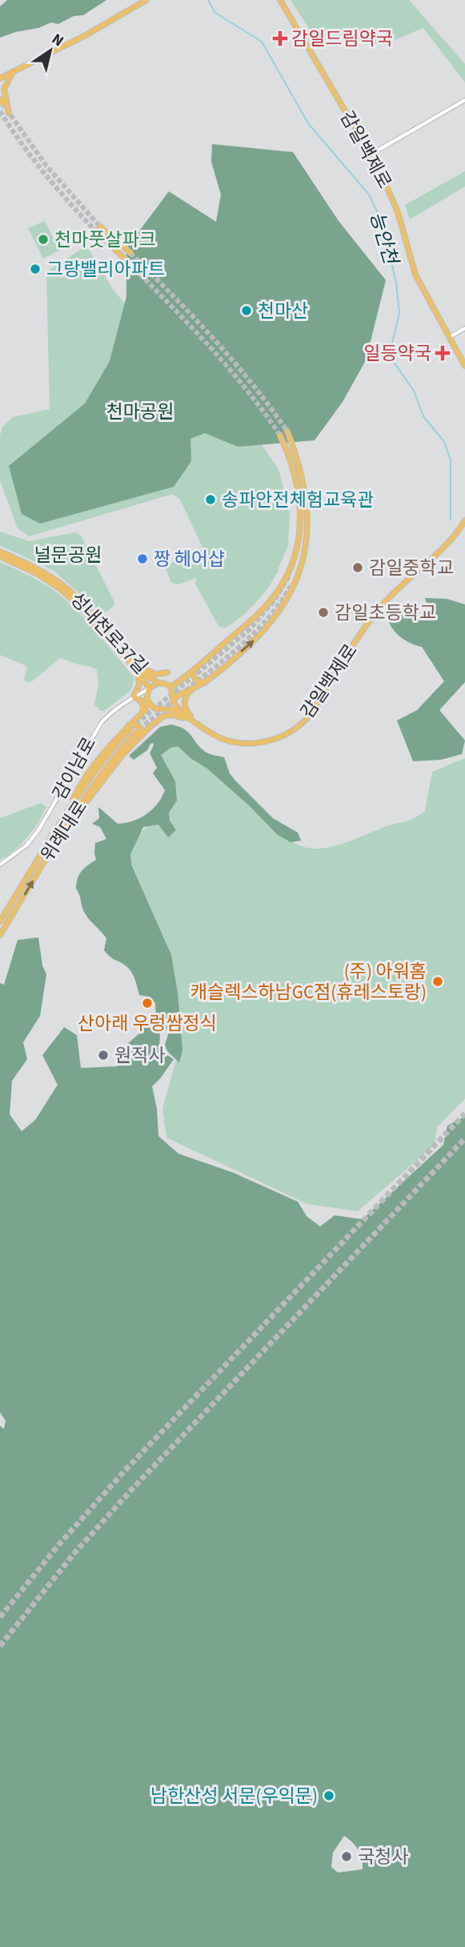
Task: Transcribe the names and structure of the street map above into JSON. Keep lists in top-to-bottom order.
{
  "streets": {
    "main road": ["감일백제로", "성내천로37길", "위례대로"],
    "street": ["감이남로"]
  },
  "crossings": [
    ["성내천로37길", "감이남로"],
    ["성내천로37길", "위례대로"],
    ["감이남로", "위례대로"]
  ],
  "water": ["능안천"],
  "parks": ["천마공원", "널문공원"],
  "places": {
    "health": ["감일드림약국", "일등약국"],
    "other": [
      "천마풋살파크",
      "그랑밸리아파트",
      "천마산",
      "송파안전체험교육관",
      "짱 헤어샵",
      "감일중학교",
      "감일초등학교",
      "(주) 아워홈 캐슬렉스하남GC점(휴레스토랑)",
      "산아래 우렁쌈정식",
      "원적사",
      "남한산성 서문(우익문)",
      "국청사"
    ]
  },
  "north": "top right"
}
